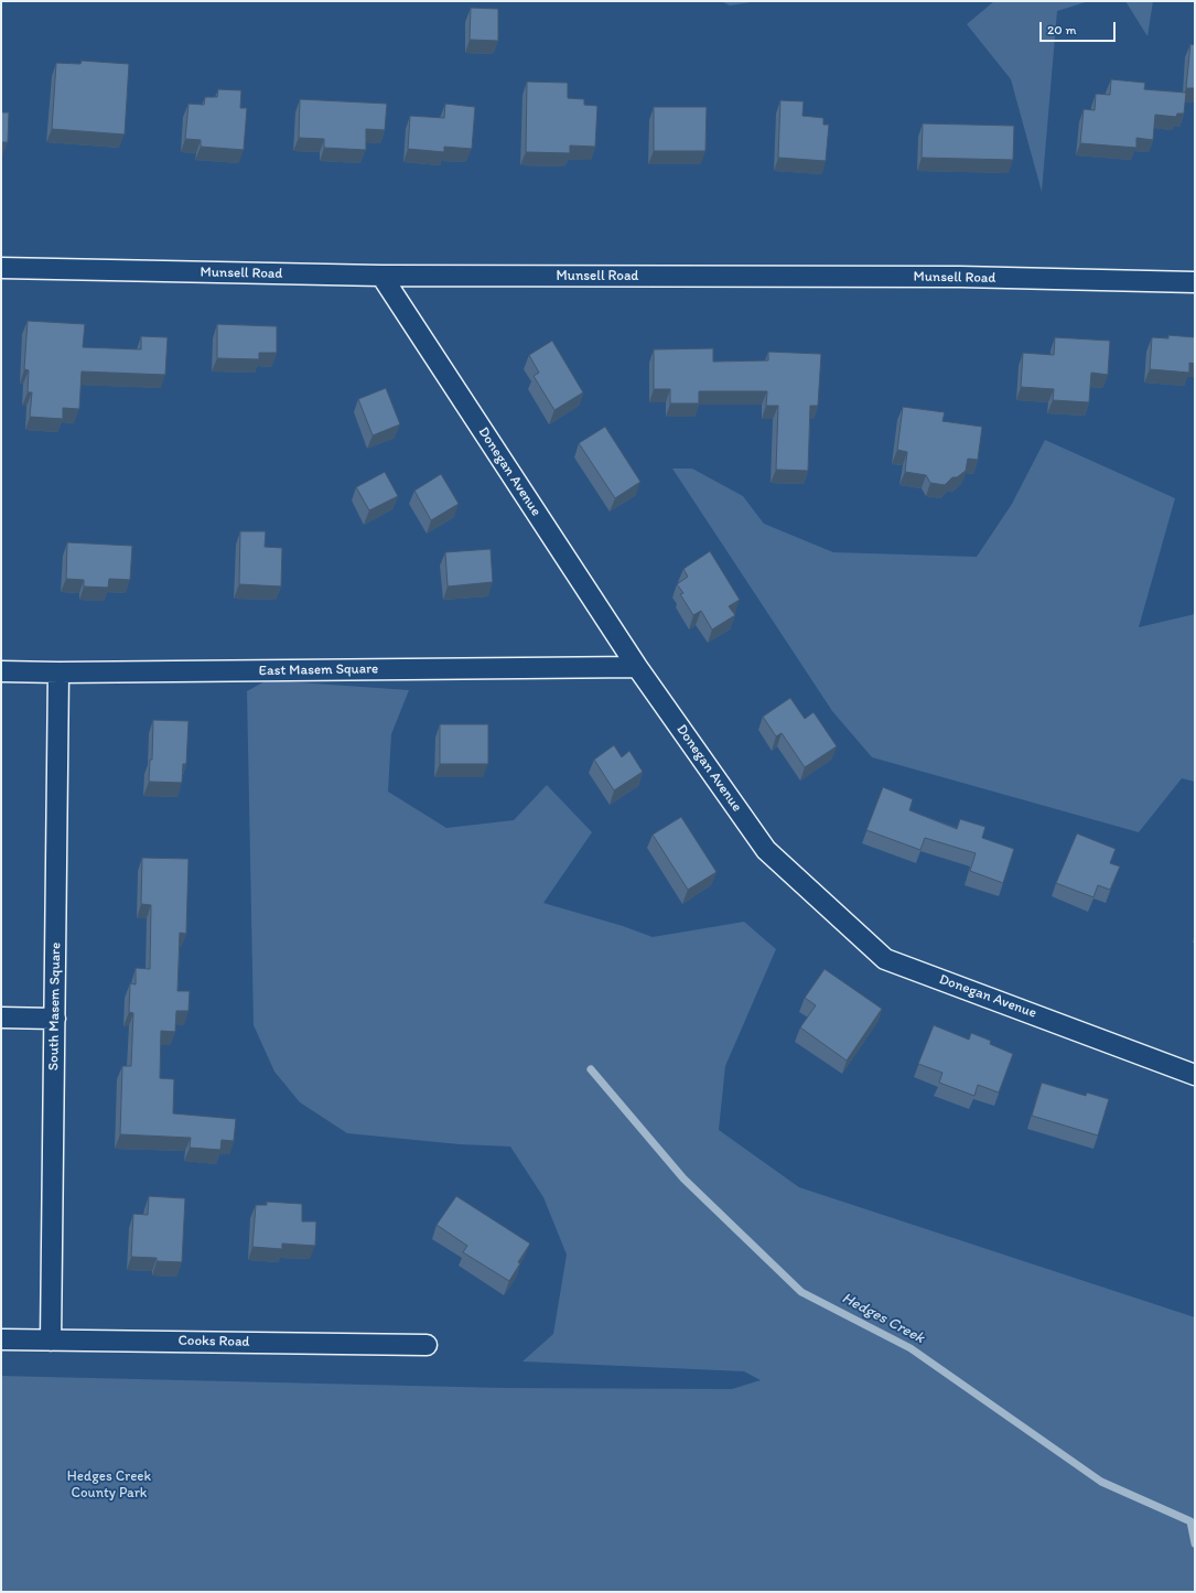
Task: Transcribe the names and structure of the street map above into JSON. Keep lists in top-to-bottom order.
{
  "streets": {
    "street": [
      "Munsell Road",
      "Donegan Avenue",
      "East Masem Square",
      "South Masem Square",
      "Cooks Road"
    ]
  },
  "crossings": [
    ["Munsell Road", "Donegan Avenue"],
    ["Donegan Avenue", "East Masem Square"],
    ["East Masem Square", "South Masem Square"],
    ["South Masem Square", "Cooks Road"]
  ],
  "water": ["Hedges Creek"],
  "parks": ["Hedges Creek County Park"],
  "scale_bar": "20 m"
}
